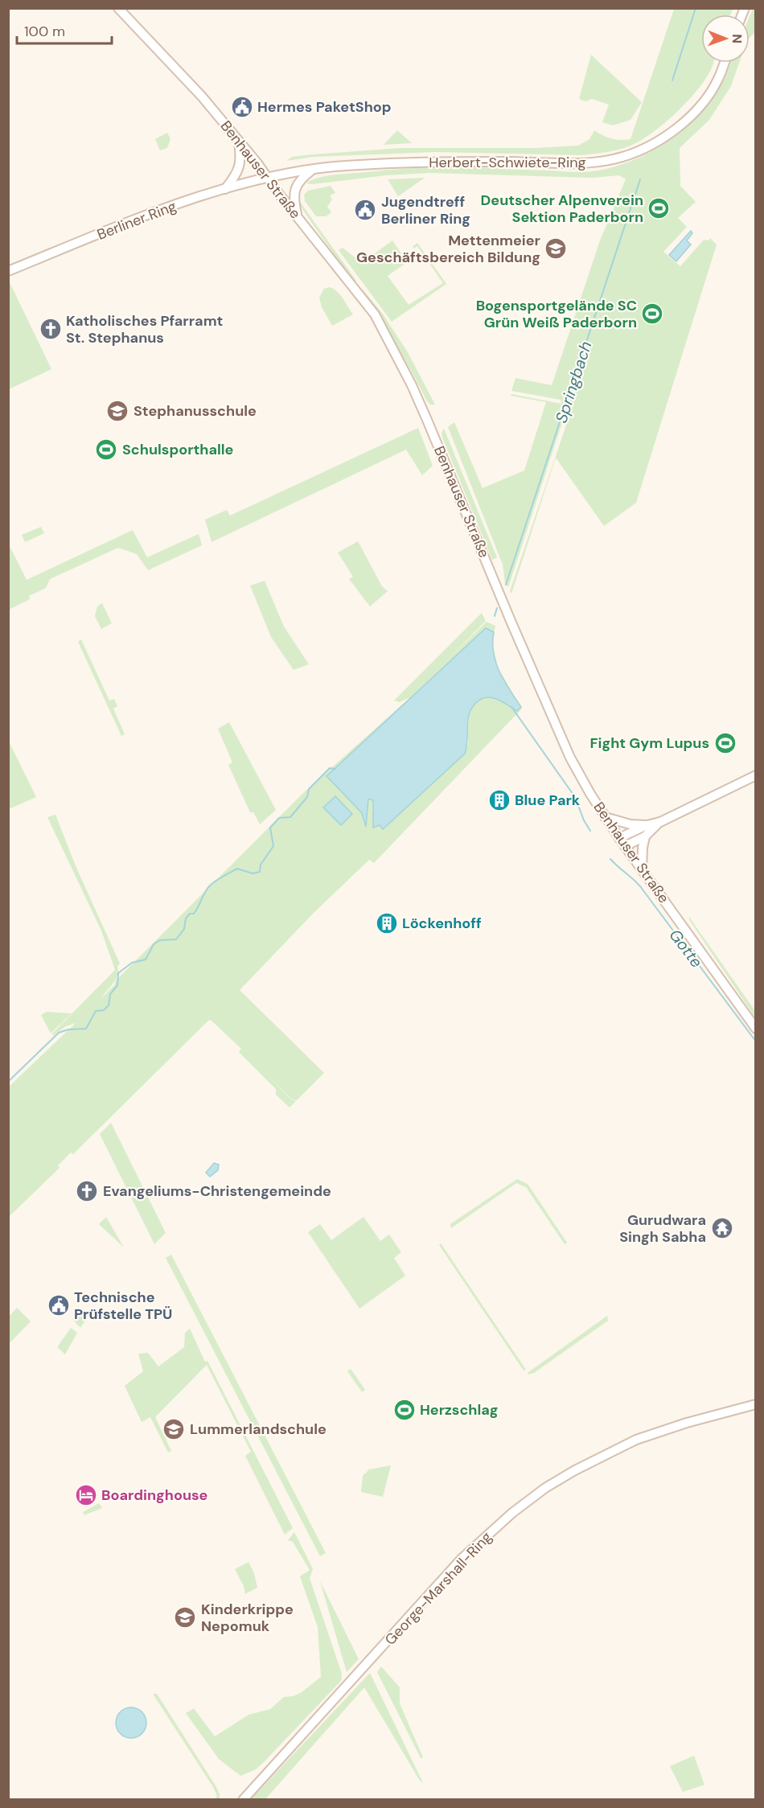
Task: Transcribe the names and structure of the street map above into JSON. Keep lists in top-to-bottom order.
{
  "streets": {
    "main road": [
      "Herbert-Schwiete-Ring",
      "Benhauser Straße",
      "Berliner Ring",
      "George-Marshall-Ring"
    ]
  },
  "crossings": [
    ["Herbert-Schwiete-Ring", "Benhauser Straße"],
    ["Herbert-Schwiete-Ring", "Berliner Ring"],
    ["Benhauser Straße", "Berliner Ring"]
  ],
  "water": ["Springbach", "Gotte"],
  "places": {
    "public building": ["Hermes PaketShop", "Jugendtreff Berliner Ring", "Technische Prüfstelle TPÜ"],
    "sports": [
      "Deutscher Alpenverein Sektion Paderborn",
      "Bogensportgelände SC Grün Weiß Paderborn",
      "Schulsporthalle",
      "Fight Gym Lupus",
      "Herzschlag"
    ],
    "school or university": [
      "Mettenmeier Geschäftsbereich Bildung",
      "Stephanusschule",
      "Lummerlandschule",
      "Kinderkrippe Nepomuk"
    ],
    "church": ["Katholisches Pfarramt St. Stephanus", "Evangeliums-Christengemeinde"],
    "building": ["Blue Park", "Löckenhoff"],
    "temple": ["Gurudwara Singh Sabha"],
    "hotel": ["Boardinghouse"]
  },
  "scale_bar": "100 m",
  "north": "right"
}
